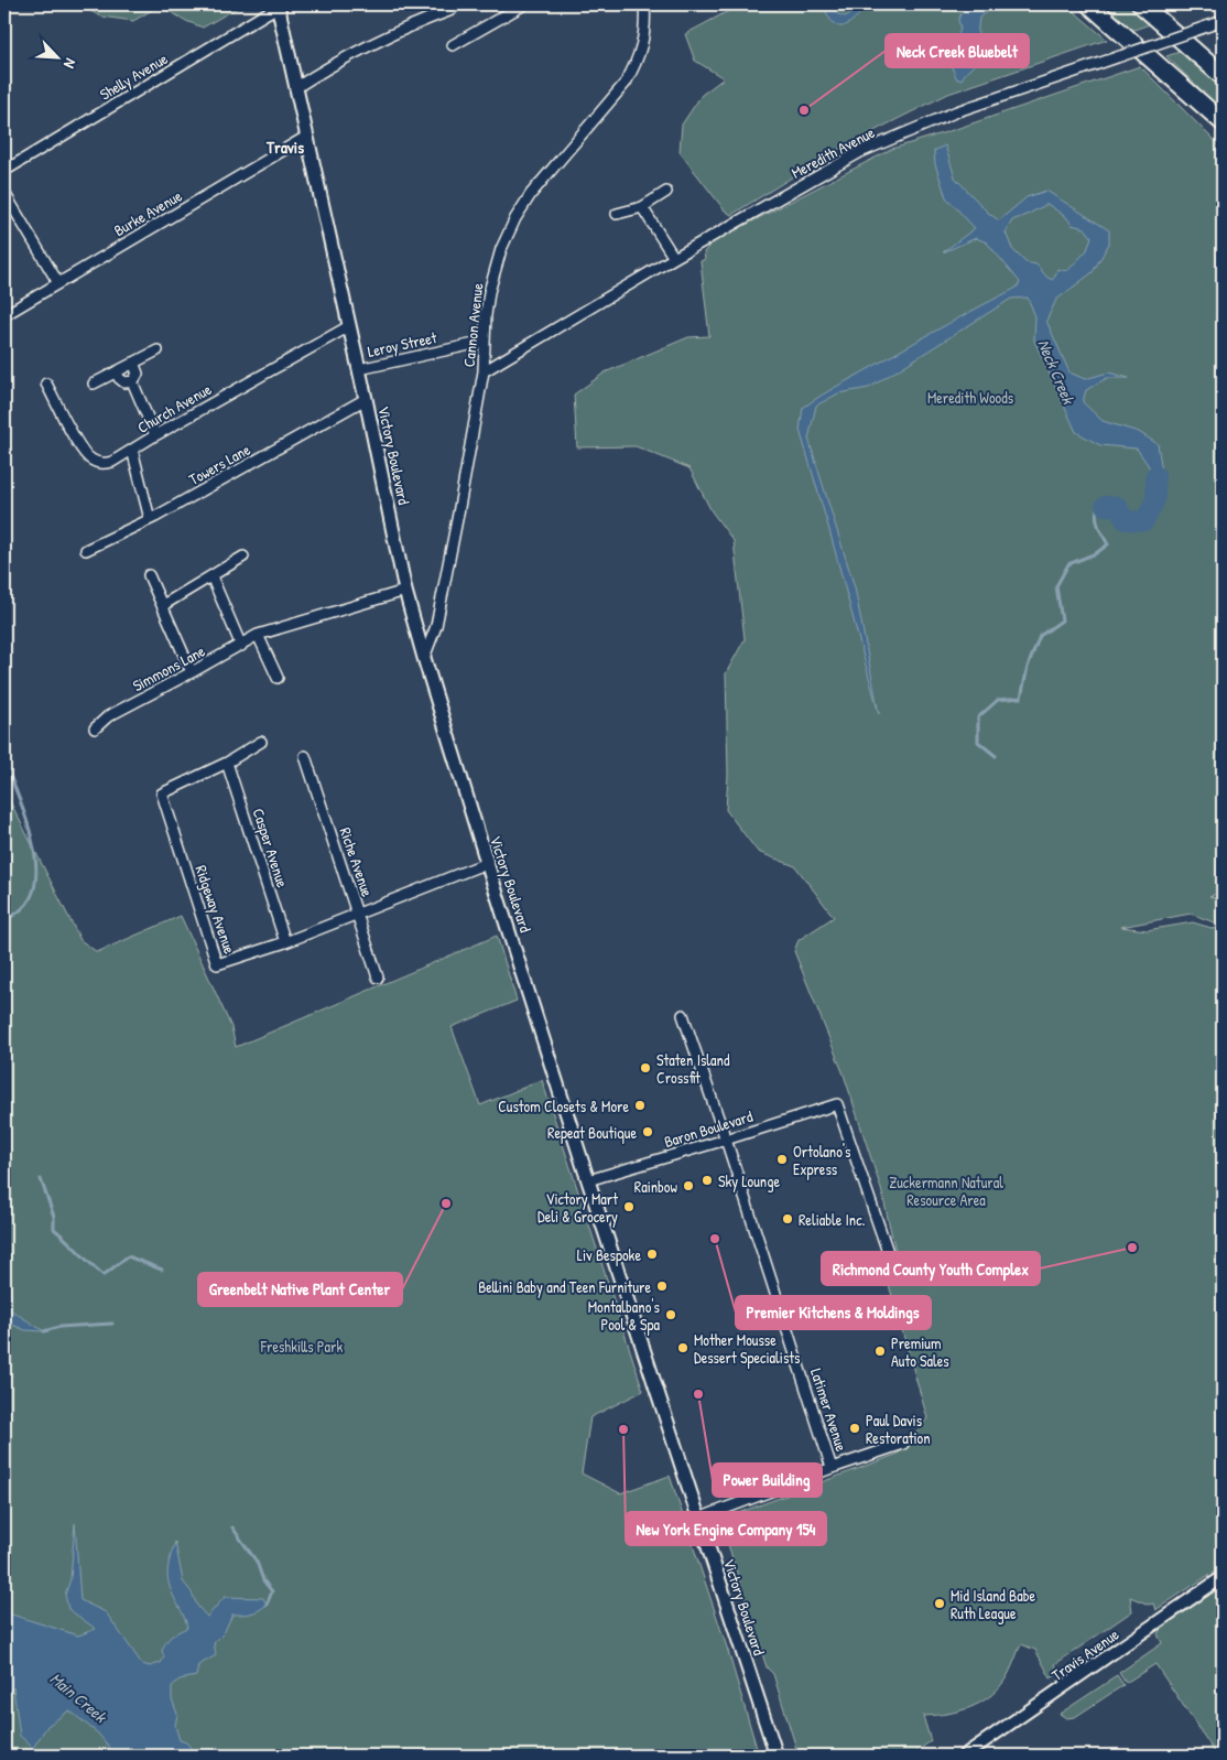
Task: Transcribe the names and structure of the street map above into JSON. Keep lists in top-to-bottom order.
{
  "streets": {
    "main road": ["Victory Boulevard"],
    "street": [
      "Shelly Avenue",
      "Meredith Avenue",
      "Burke Avenue",
      "Cannon Avenue",
      "Leroy Street",
      "Church Avenue",
      "Towers Lane",
      "Simmons Lane",
      "Casper Avenue",
      "Riche Avenue",
      "Ridgeway Avenue",
      "Baron Boulevard",
      "Latimer Avenue",
      "Travis Avenue"
    ]
  },
  "crossings": [
    ["Shelly Avenue", "Victory Boulevard"],
    ["Meredith Avenue", "Cannon Avenue"],
    ["Burke Avenue", "Victory Boulevard"],
    ["Cannon Avenue", "Leroy Street"],
    ["Cannon Avenue", "Victory Boulevard"],
    ["Leroy Street", "Victory Boulevard"],
    ["Church Avenue", "Victory Boulevard"],
    ["Victory Boulevard", "Towers Lane"],
    ["Victory Boulevard", "Simmons Lane"],
    ["Victory Boulevard", "Ridgeway Avenue"],
    ["Victory Boulevard", "Baron Boulevard"],
    ["Casper Avenue", "Ridgeway Avenue"],
    ["Riche Avenue", "Ridgeway Avenue"],
    ["Baron Boulevard", "Latimer Avenue"]
  ],
  "districts": ["Travis"],
  "water": ["Neck Creek", "Main Creek"],
  "parks": ["Meredith Woods", "Zuckermann Natural Resource Area", "Freshkills Park"],
  "places": [
    "Neck Creek Bluebelt",
    "Staten Island Crossfit",
    "Custom Closets & More",
    "Repeat Boutique",
    "Ortolano's Express",
    "Sky Lounge",
    "Rainbow",
    "Greenbelt Native Plant Center",
    "Victory Mart Deli & Grocery",
    "Reliable Inc.",
    "Premier Kitchens & Moldings",
    "Richmond County Youth Complex",
    "Liv Bespoke",
    "Bellini Baby and Teen Furniture",
    "Montalbano's Pool & Spa",
    "Mother Mousse Dessert Specialists",
    "Premium Auto Sales",
    "Power Building",
    "Paul Davis Restoration",
    "New York Engine Company 154",
    "Mid Island Babe Ruth League"
  ],
  "north": "bottom right"
}
